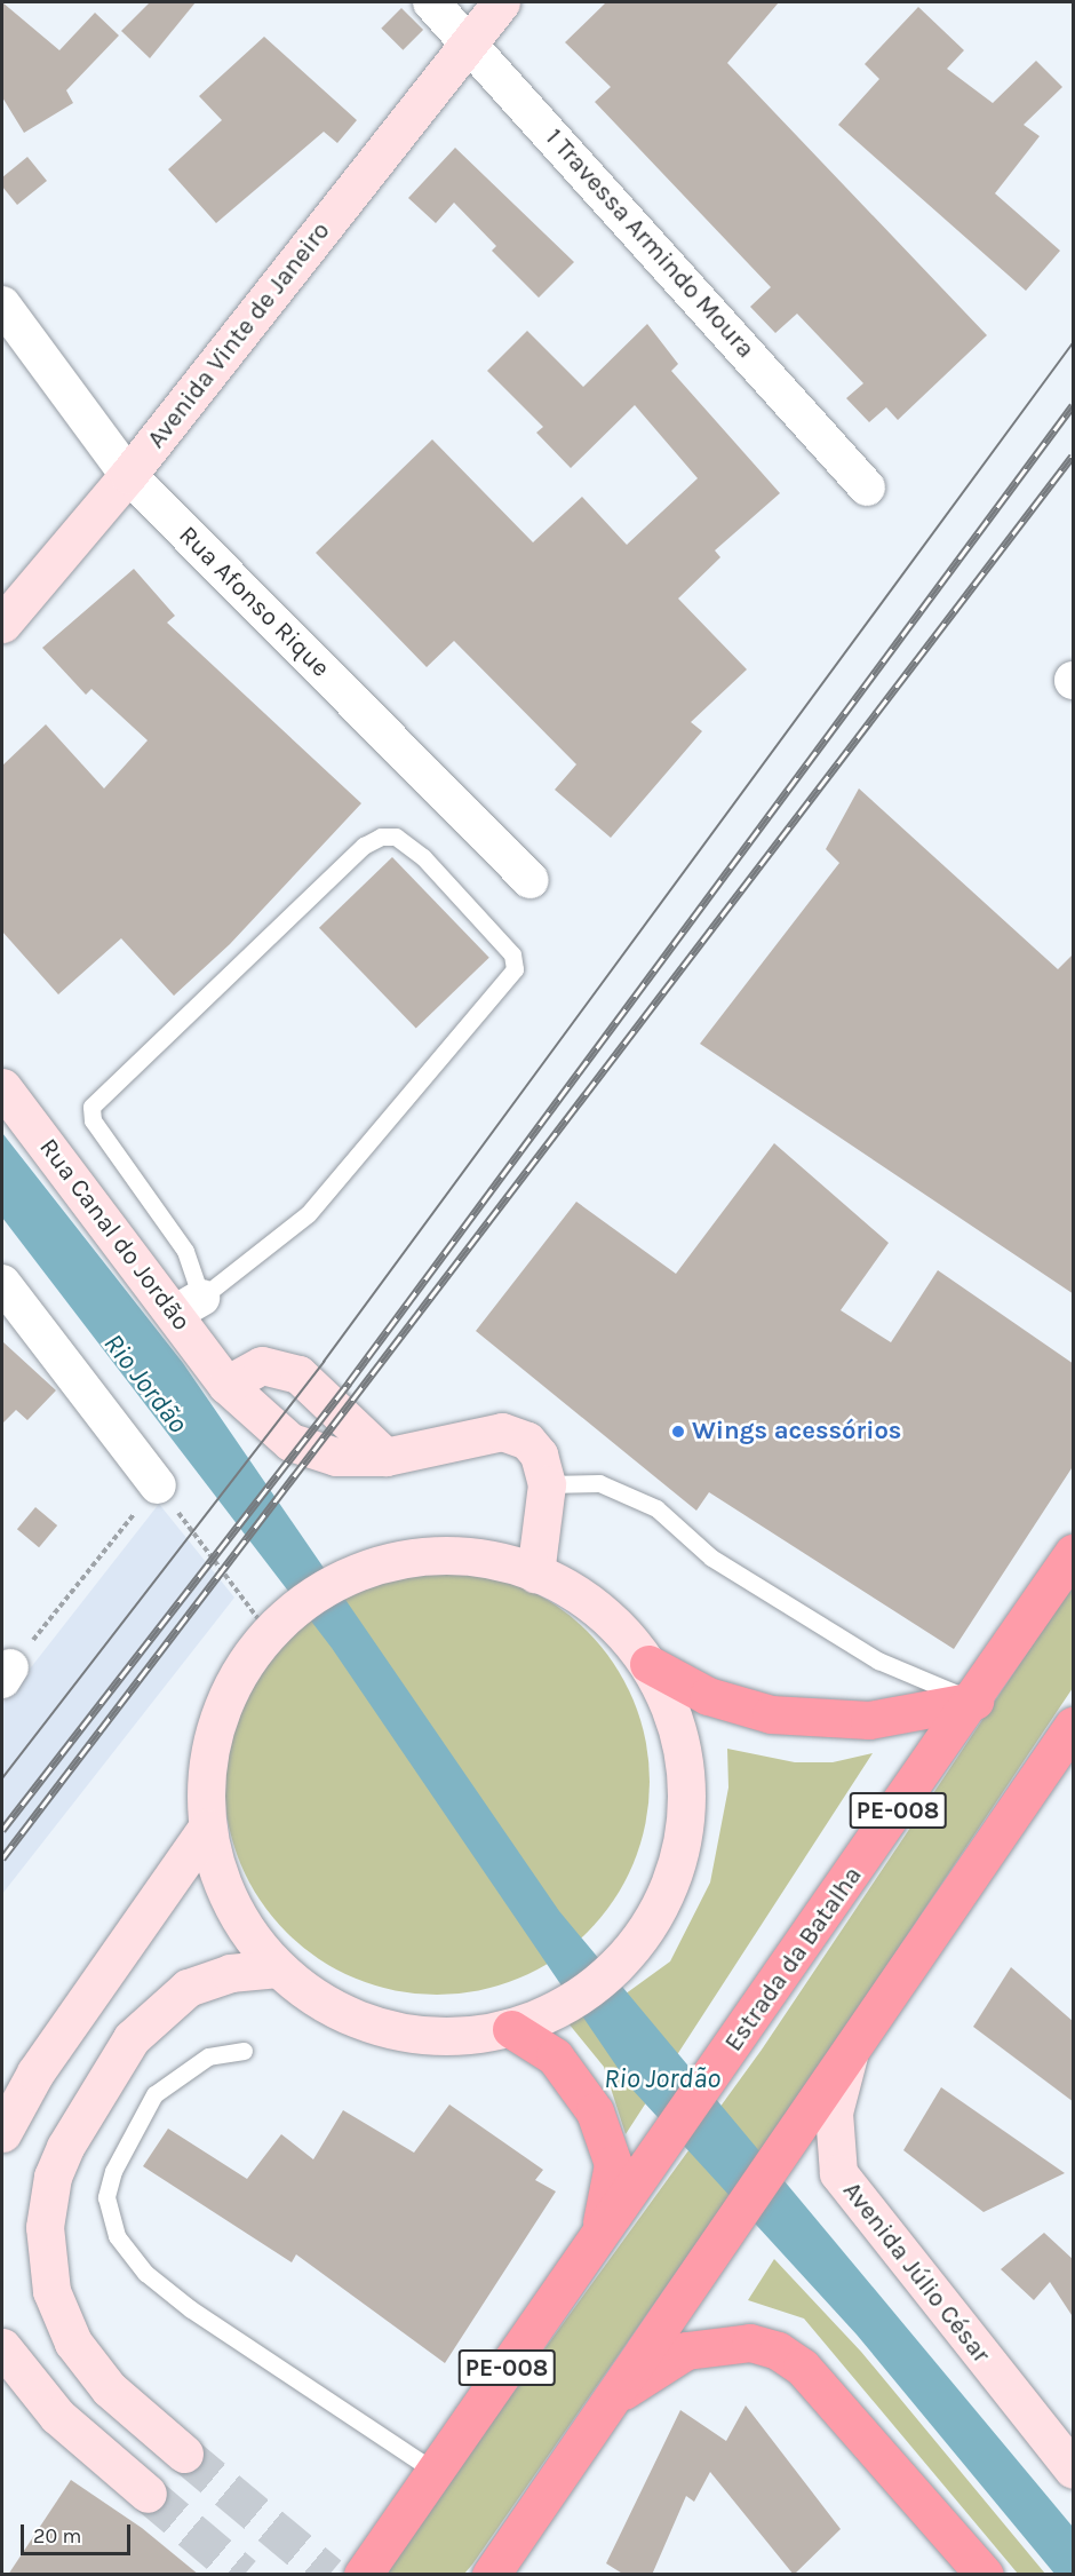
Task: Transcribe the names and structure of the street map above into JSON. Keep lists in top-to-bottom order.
{
  "streets": {
    "highway": ["PE-008", "Estrada da Batalha"],
    "main road": ["Avenida Vinte de Janeiro", "Rua Canal do Jordão", "Avenida Júlio César"],
    "street": ["1 Travessa Armindo Moura", "Rua Afonso Rique"]
  },
  "crossings": [
    ["1 Travessa Armindo Moura", "Avenida Vinte de Janeiro"],
    ["Avenida Vinte de Janeiro", "Rua Afonso Rique"],
    ["PE-008", "Estrada da Batalha"]
  ],
  "water": ["Rio Jordão"],
  "places": ["Wings acessórios"],
  "scale_bar": "20 m"
}
